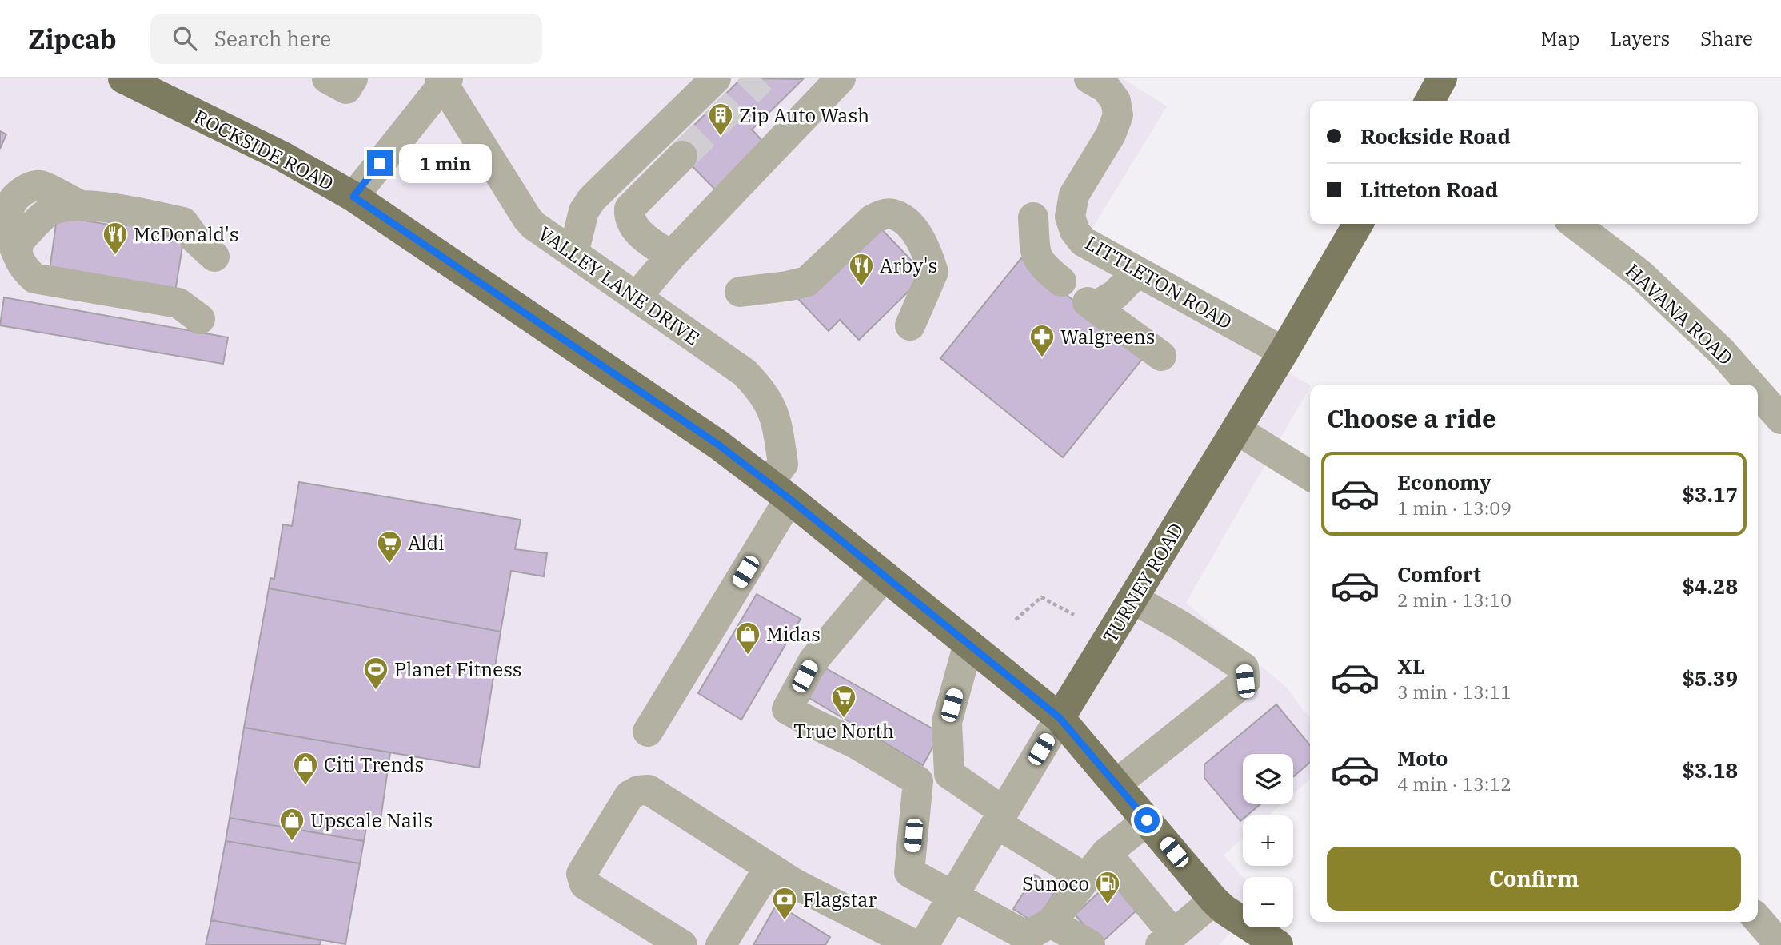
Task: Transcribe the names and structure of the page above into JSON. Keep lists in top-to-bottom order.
{
  "streets": {
    "main road": ["ROCKSIDE ROAD", "TURNEY ROAD"],
    "street": ["LITTLETON ROAD", "VALLEY LANE DRIVE", "HAVANA ROAD"]
  },
  "crossings": [
    ["ROCKSIDE ROAD", "VALLEY LANE DRIVE"],
    ["ROCKSIDE ROAD", "TURNEY ROAD"],
    ["LITTLETON ROAD", "TURNEY ROAD"]
  ],
  "places": {
    "building": ["Zip Auto Wash"],
    "restaurant": ["McDonald's", "Arby's"],
    "pharmacy": ["Walgreens"],
    "supermarket": ["Aldi", "True North"],
    "shop": ["Midas", "Citi Trends", "Upscale Nails"],
    "sports": ["Planet Fitness"],
    "fuel station": ["Sunoco"],
    "bank": ["Flagstar"]
  },
  "page": {
    "header": "Zipcab",
    "search": "Search here",
    "nav": ["Map", "Layers", "Share"],
    "banner": ["Rockside Road", "Litteton Road"],
    "bubble": "1 min",
    "heading": "Choose a ride",
    "list": [
      {
        "name": "Economy",
        "note": "1 min · 13:09",
        "value": "$3.17"
      },
      {
        "name": "Comfort",
        "note": "2 min · 13:10",
        "value": "$4.28"
      },
      {
        "name": "XL",
        "note": "3 min · 13:11",
        "value": "$5.39"
      },
      {
        "name": "Moto",
        "note": "4 min · 13:12",
        "value": "$3.18"
      }
    ],
    "map_buttons": ["+", "−"],
    "buttons": "Confirm"
  }
}
